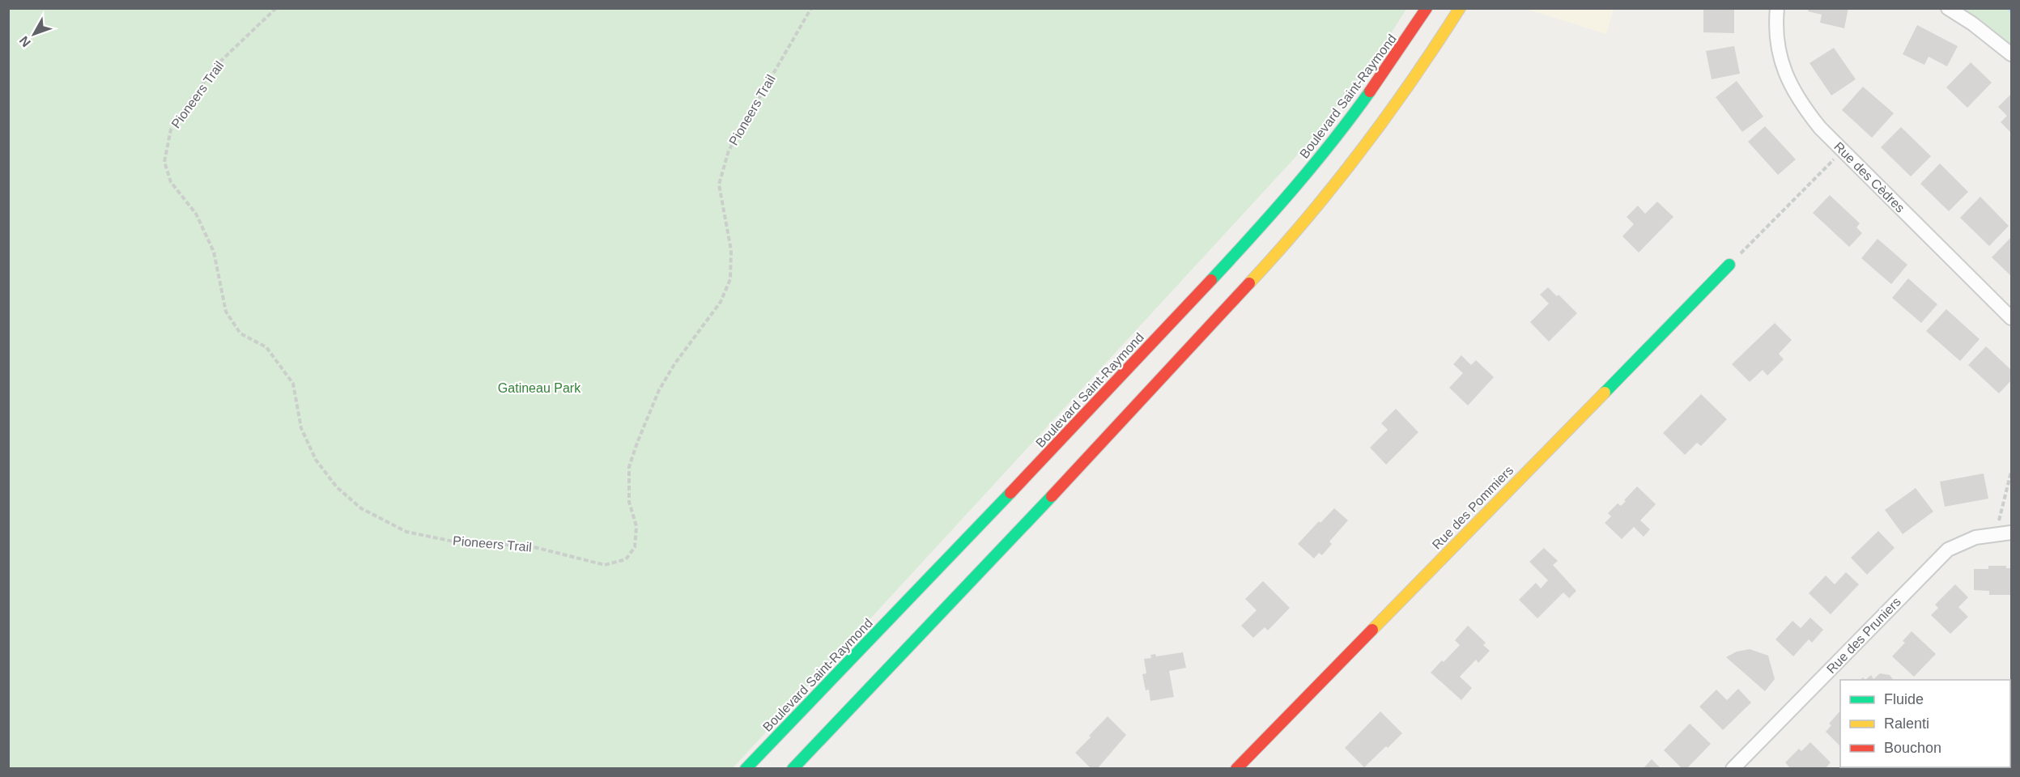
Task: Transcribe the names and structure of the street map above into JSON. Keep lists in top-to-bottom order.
{
  "streets": {
    "main road": ["Boulevard Saint-Raymond", "Rue des Pommiers"],
    "street": ["Rue des Cèdres", "Rue des Pruniers"],
    "path": ["Pioneers Trail"]
  },
  "parks": ["Gatineau Park"],
  "legend": ["Fluide", "Ralenti", "Bouchon"],
  "north": "bottom left"
}
